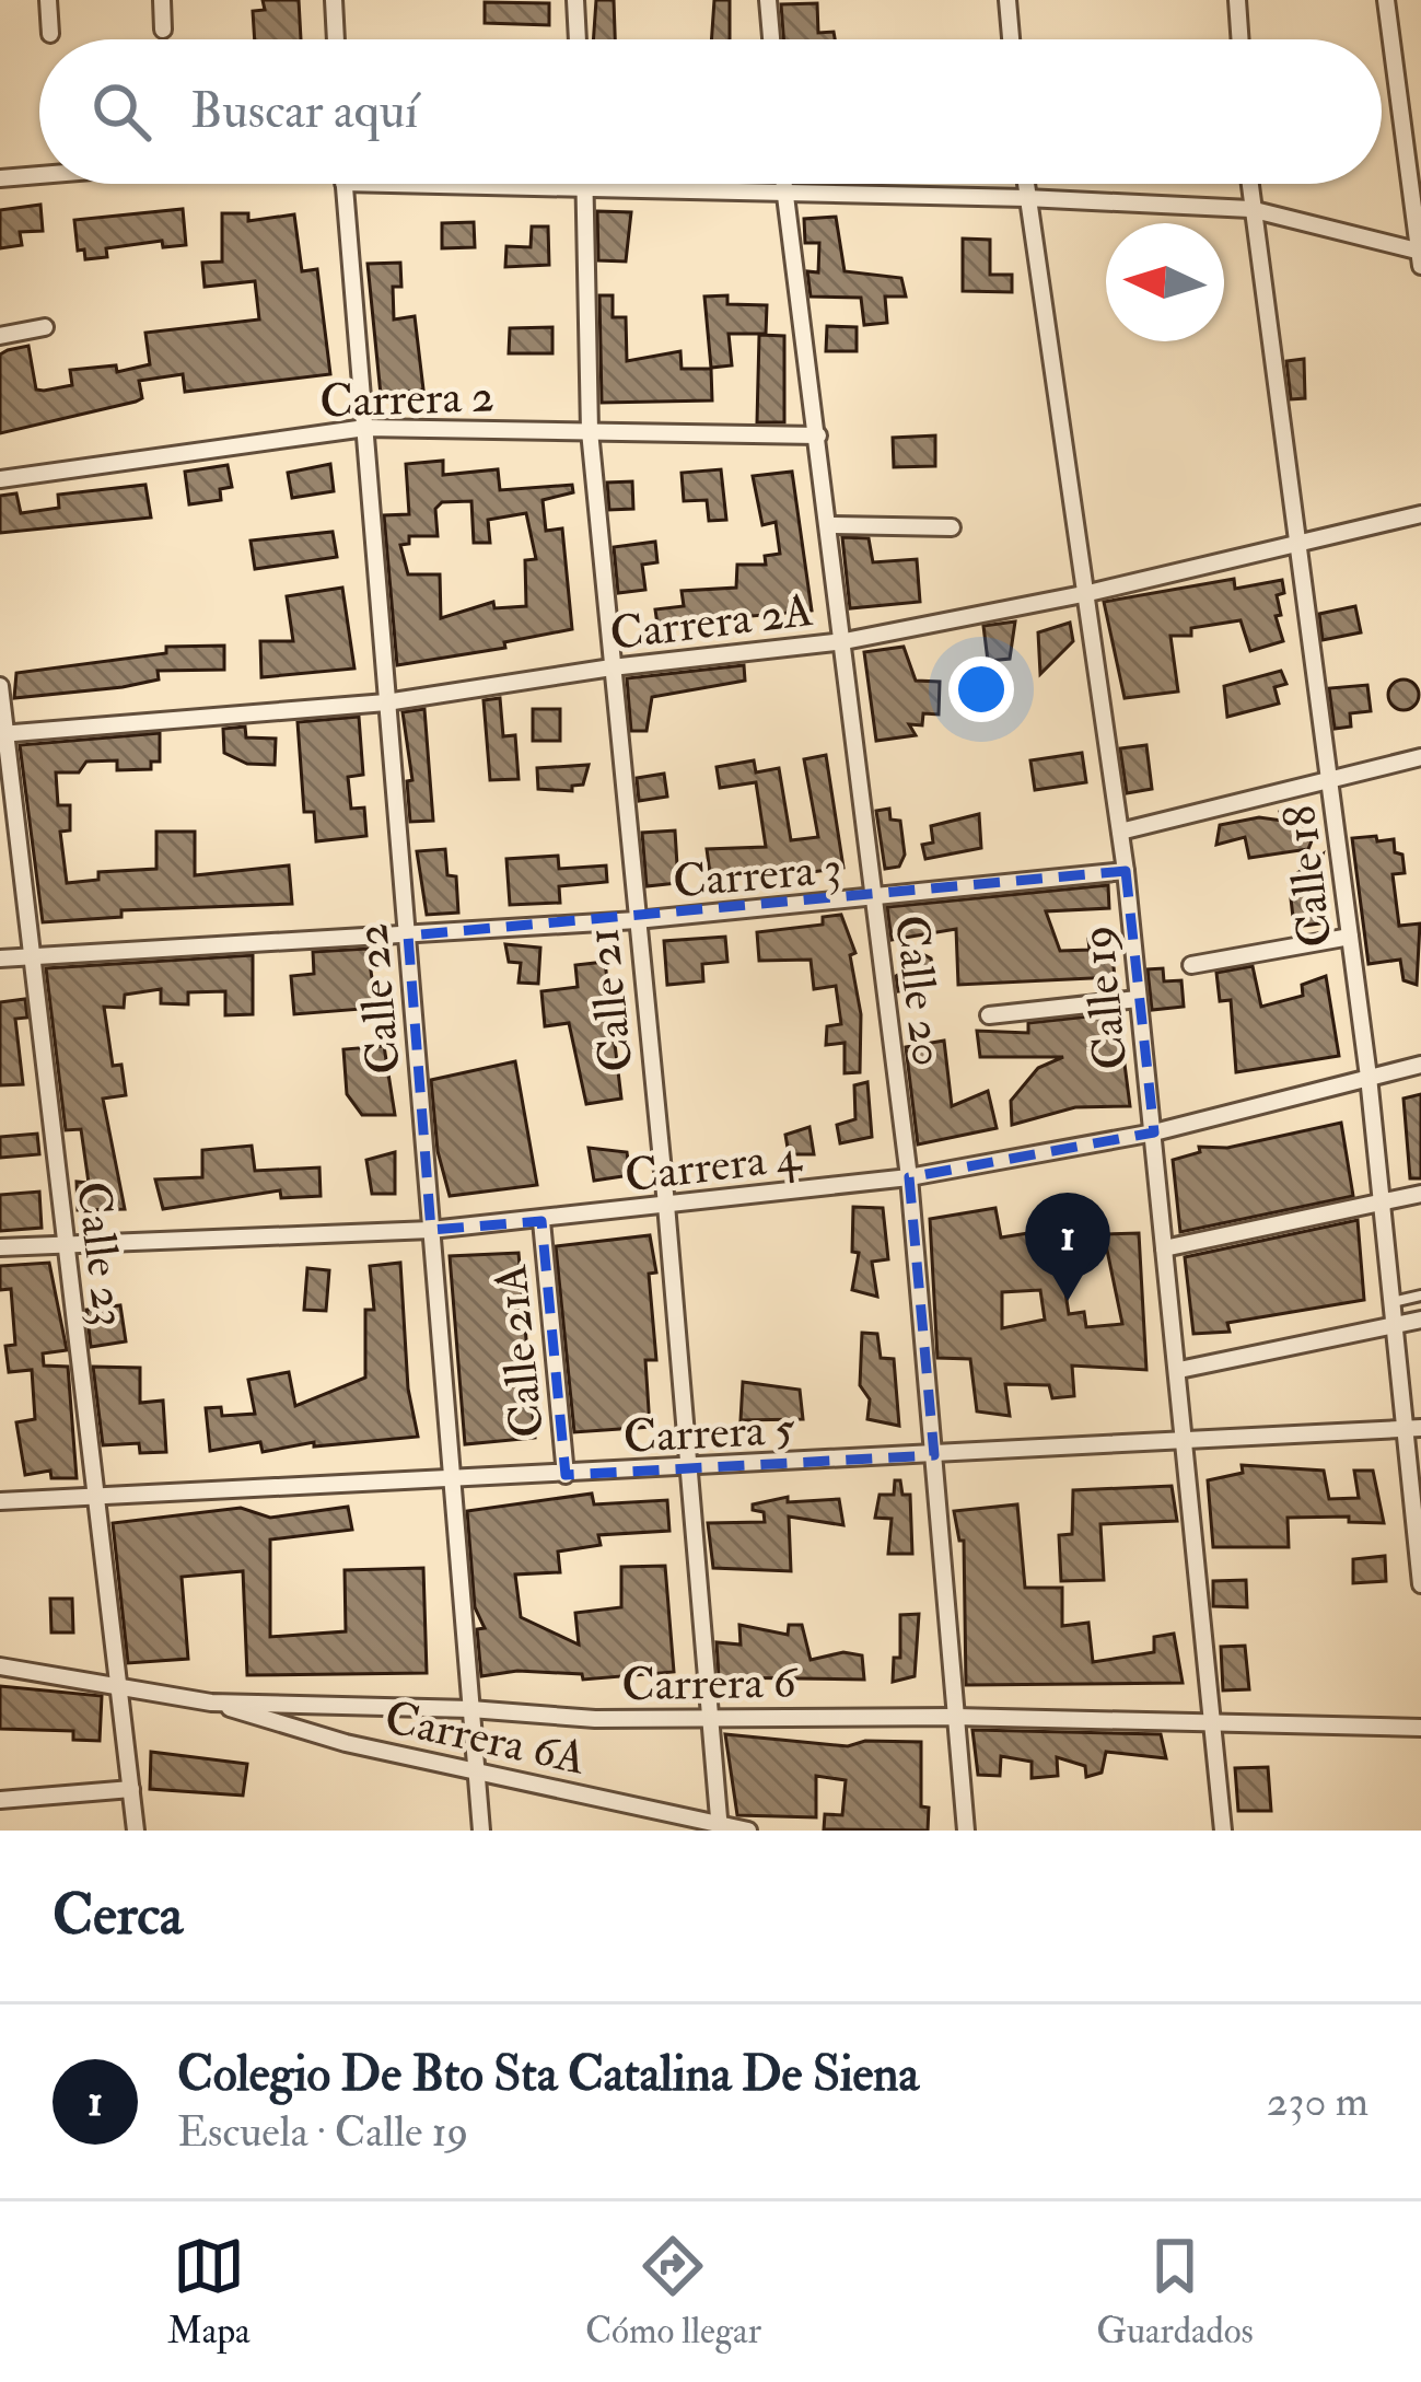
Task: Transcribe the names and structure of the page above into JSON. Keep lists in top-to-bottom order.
{
  "streets": {
    "street": [
      "Carrera 2",
      "Carrera 2A",
      "Carrera 3",
      "Calle 18",
      "Calle 20",
      "Calle 19",
      "Calle 22",
      "Calle 21",
      "Carrera 4",
      "Calle 23",
      "Calle 21A",
      "Carrera 5",
      "Carrera 6",
      "Carrera 6A"
    ]
  },
  "crossings": [
    ["Carrera 2", "Calle 20"],
    ["Carrera 2", "Calle 22"],
    ["Carrera 2", "Calle 21"],
    ["Carrera 2A", "Calle 18"],
    ["Carrera 2A", "Calle 20"],
    ["Carrera 2A", "Calle 19"],
    ["Carrera 2A", "Calle 22"],
    ["Carrera 2A", "Calle 21"],
    ["Carrera 2A", "Calle 23"],
    ["Carrera 3", "Calle 20"],
    ["Carrera 3", "Calle 19"],
    ["Carrera 3", "Calle 22"],
    ["Carrera 3", "Calle 21"],
    ["Carrera 3", "Calle 23"],
    ["Calle 18", "Carrera 4"],
    ["Calle 18", "Carrera 5"],
    ["Calle 20", "Carrera 4"],
    ["Calle 20", "Carrera 5"],
    ["Calle 20", "Carrera 6"],
    ["Calle 19", "Carrera 4"],
    ["Calle 19", "Carrera 5"],
    ["Calle 19", "Carrera 6"],
    ["Calle 22", "Carrera 4"],
    ["Calle 22", "Carrera 5"],
    ["Calle 22", "Carrera 6"],
    ["Calle 22", "Carrera 6A"],
    ["Calle 21", "Carrera 4"],
    ["Calle 21", "Carrera 5"],
    ["Calle 21", "Carrera 6"],
    ["Calle 21", "Carrera 6A"],
    ["Carrera 4", "Calle 23"],
    ["Carrera 4", "Calle 21A"],
    ["Calle 23", "Carrera 5"],
    ["Calle 23", "Carrera 6"],
    ["Calle 21A", "Carrera 5"],
    ["Carrera 6", "Carrera 6A"]
  ],
  "north": "left",
  "page": {
    "search": "Buscar aquí",
    "pins": "1",
    "heading": "Cerca",
    "list": [
      {
        "mark": "1",
        "name": "Colegio De Bto Sta Catalina De Siena",
        "note": "Escuela · Calle 19",
        "value": "230 m"
      }
    ],
    "nav": ["Mapa", "Cómo llegar", "Guardados"]
  }
}
